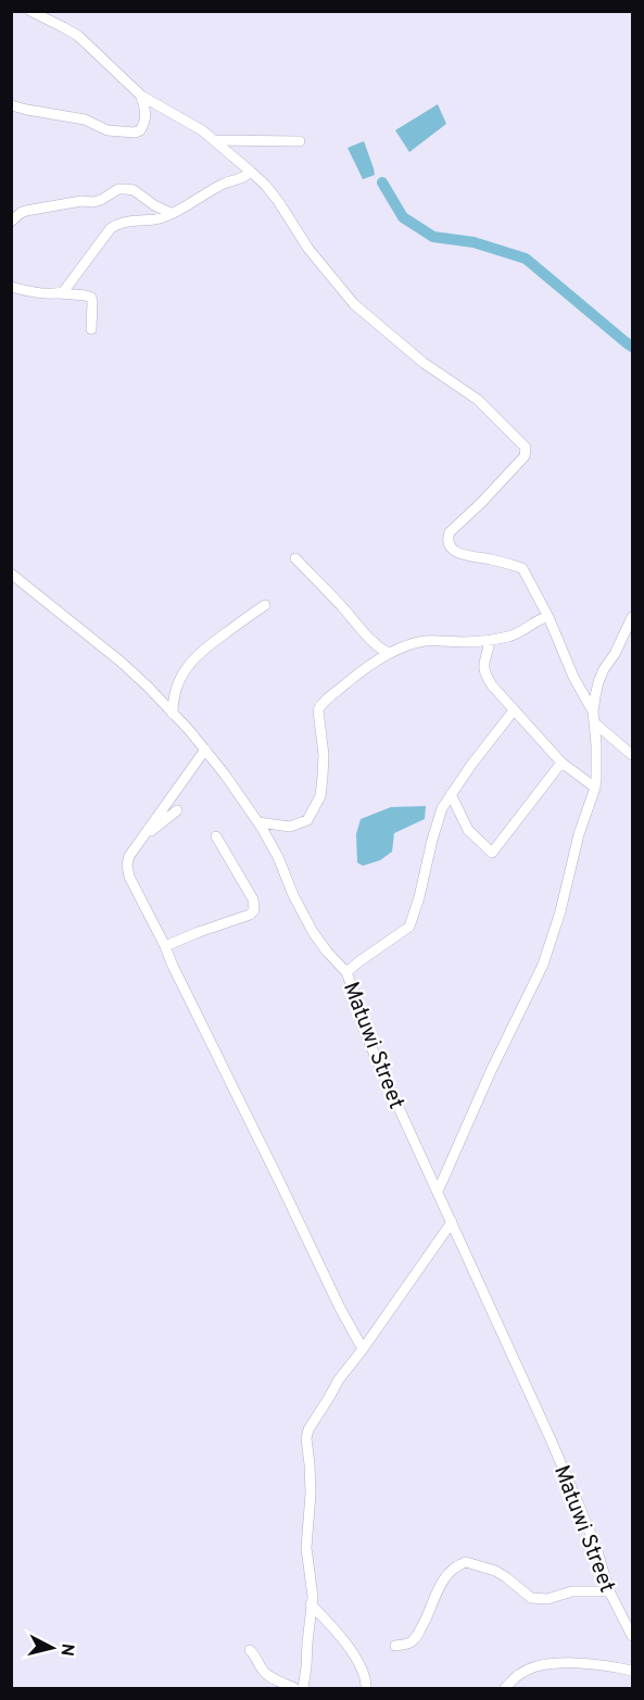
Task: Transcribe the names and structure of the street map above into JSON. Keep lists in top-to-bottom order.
{
  "streets": {
    "street": ["Matuwi Street"]
  },
  "north": "right"
}
